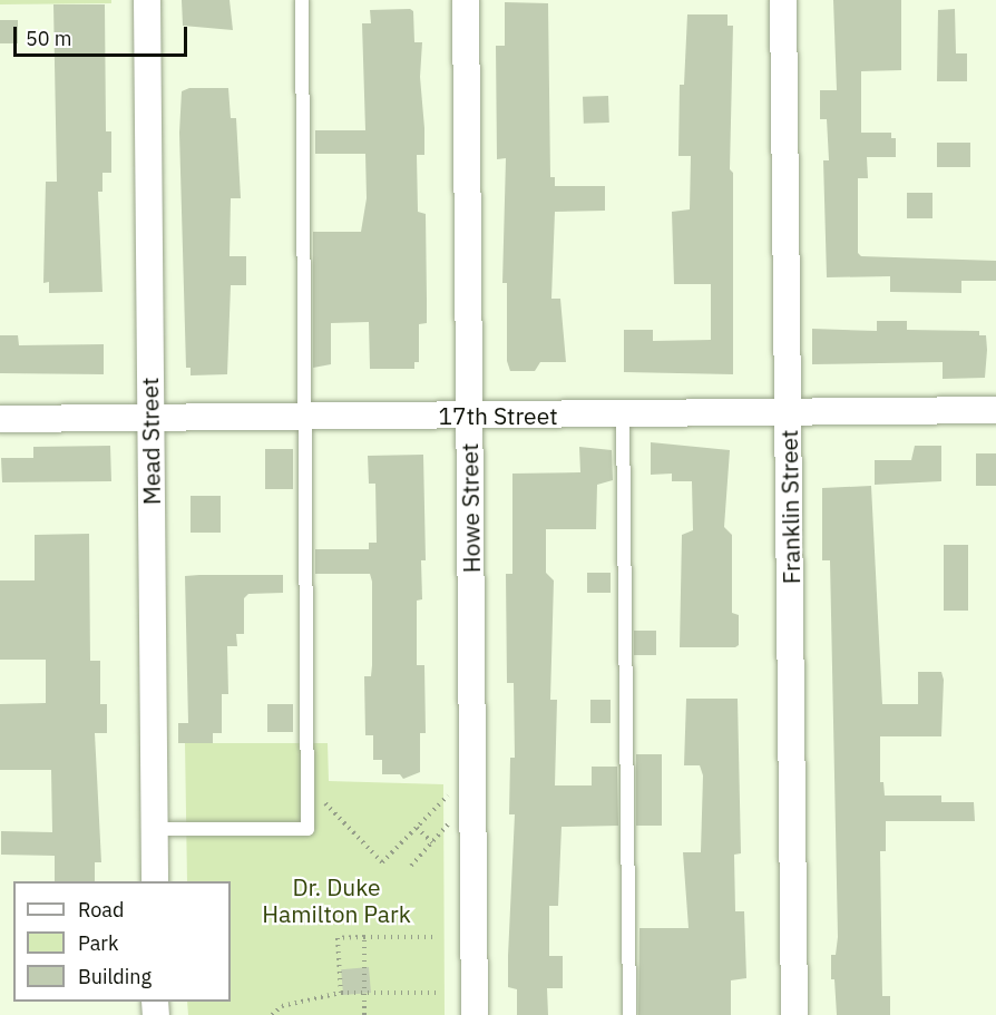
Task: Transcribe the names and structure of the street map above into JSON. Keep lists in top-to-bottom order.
{
  "streets": {
    "street": [
      "17th Street",
      "Mead Street",
      "Franklin Street",
      "Howe Street"
    ]
  },
  "crossings": [
    ["17th Street", "Mead Street"],
    ["17th Street", "Franklin Street"],
    ["17th Street", "Howe Street"]
  ],
  "parks": ["Dr. Duke Hamilton Park"],
  "legend": ["Road", "Park", "Building"],
  "scale_bar": "50 m"
}
